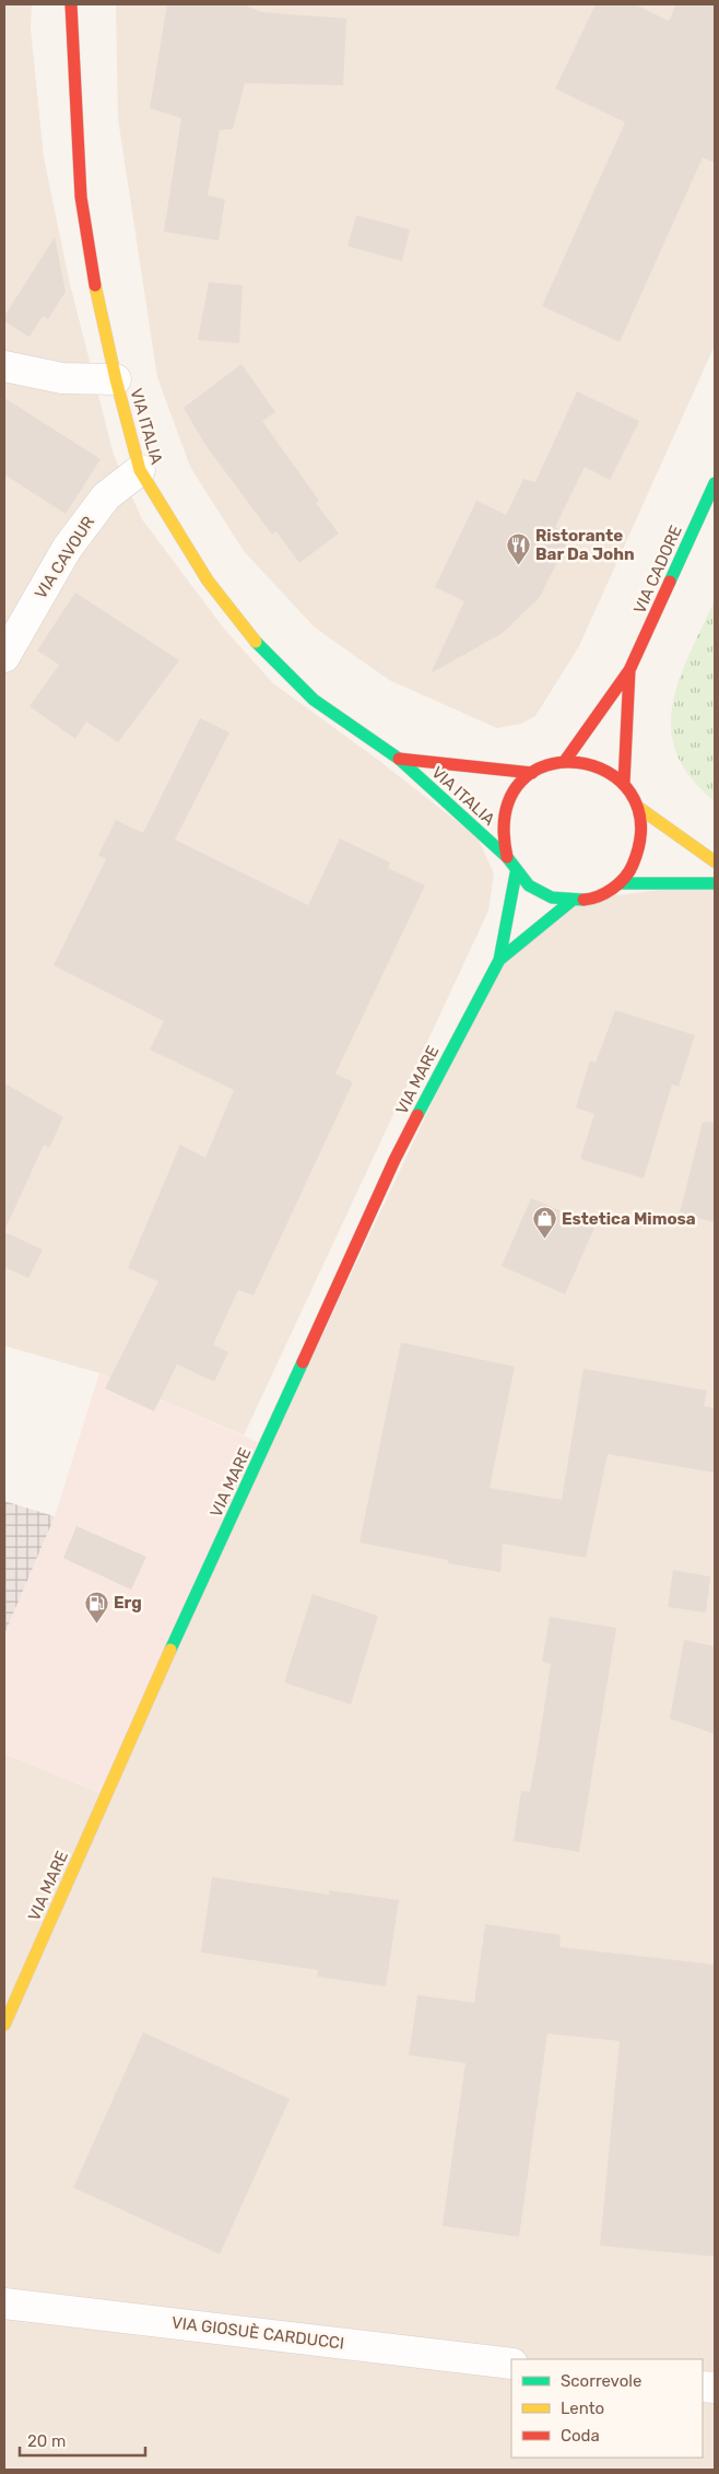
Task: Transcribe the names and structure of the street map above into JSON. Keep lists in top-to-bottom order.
{
  "streets": {
    "main road": ["VIA ITALIA", "VIA CADORE", "VIA MARE"],
    "street": ["VIA CAVOUR", "VIA GIOSUÈ CARDUCCI"]
  },
  "crossings": [
    ["VIA ITALIA", "VIA CAVOUR"],
    ["VIA ITALIA", "VIA CADORE"],
    ["VIA ITALIA", "VIA MARE"],
    ["VIA CADORE", "VIA MARE"]
  ],
  "places": {
    "restaurant": ["Ristorante Bar Da John"],
    "shop": ["Estetica Mimosa"],
    "fuel station": ["Erg"]
  },
  "legend": ["Scorrevole", "Lento", "Coda"],
  "scale_bar": "20 m"
}
